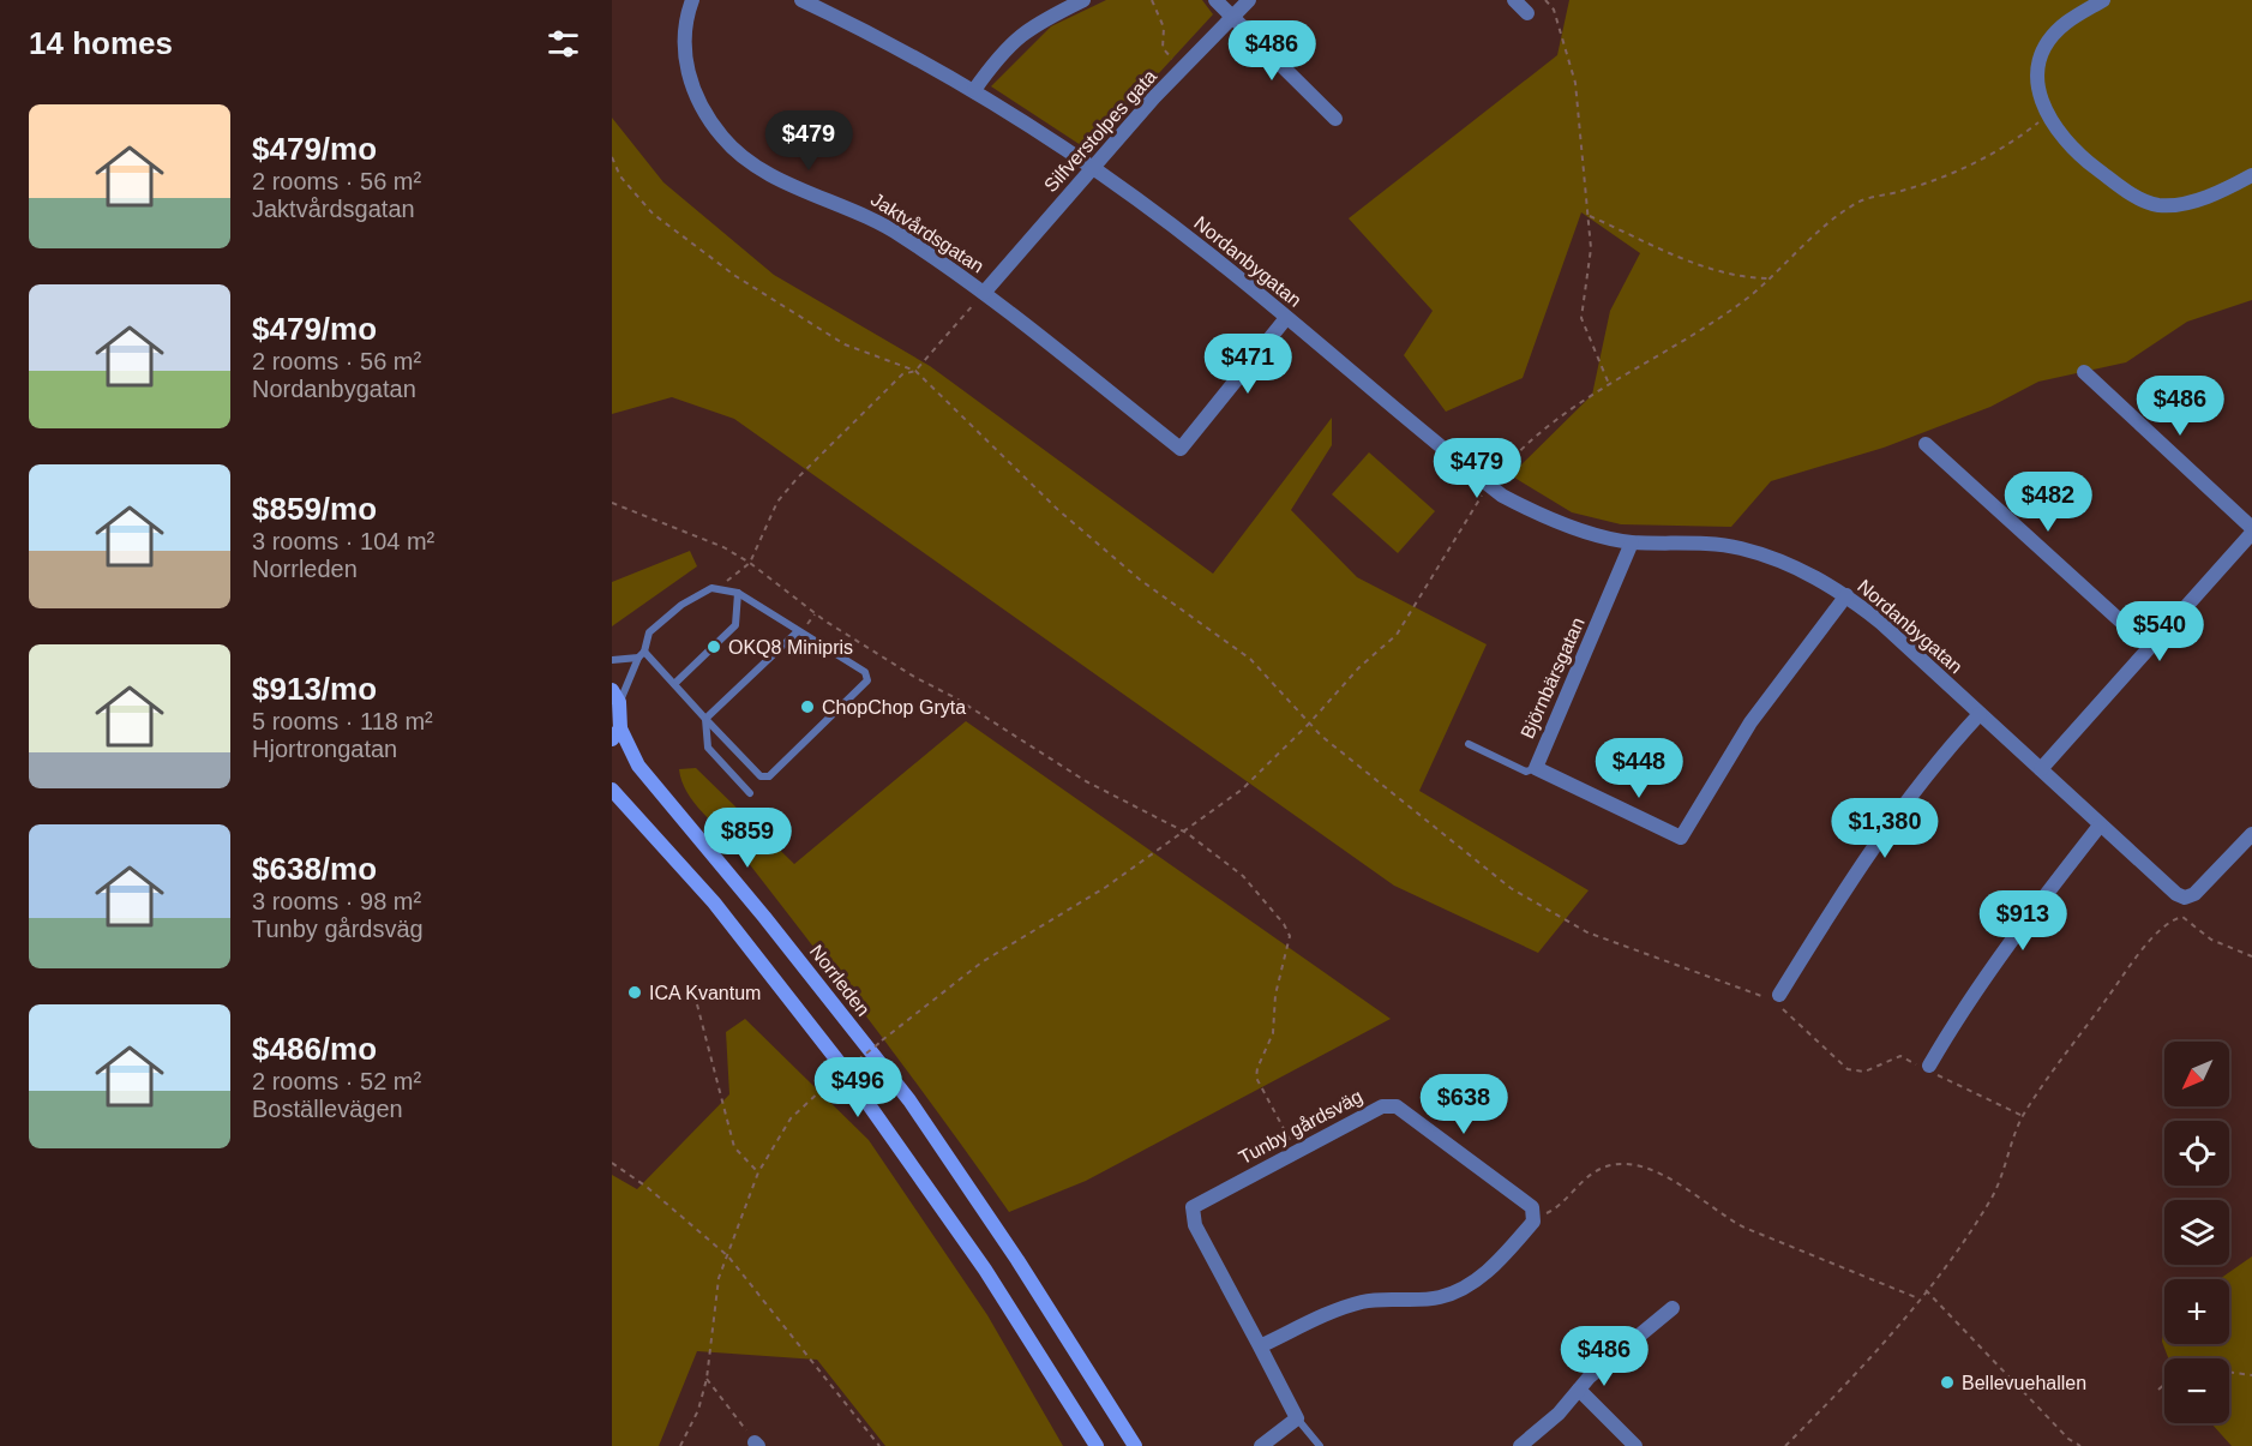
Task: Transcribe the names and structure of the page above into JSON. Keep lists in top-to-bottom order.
{
  "streets": {
    "main road": ["Norrleden"],
    "street": [
      "Silfverstolpes gata",
      "Jaktvårdsgatan",
      "Nordanbygatan",
      "Björnbärsgatan",
      "Tunby gårdsväg"
    ]
  },
  "crossings": [
    ["Silfverstolpes gata", "Jaktvårdsgatan"],
    ["Silfverstolpes gata", "Nordanbygatan"],
    ["Jaktvårdsgatan", "Nordanbygatan"],
    ["Nordanbygatan", "Björnbärsgatan"]
  ],
  "places": [
    "OKQ8 Minipris",
    "ChopChop Gryta",
    "ICA Kvantum",
    "Bellevuehallen"
  ],
  "north": "bottom left",
  "page": {
    "heading": "14 homes",
    "price": [
      "$486",
      "$479",
      "$471",
      "$486",
      "$479",
      "$482",
      "$540",
      "$448",
      "$1,380",
      "$859",
      "$913",
      "$496",
      "$638",
      "$486"
    ],
    "list": [
      {
        "name": "$479/mo",
        "note": "2 rooms · 56 m² · Jaktvårdsgatan"
      },
      {
        "name": "$479/mo",
        "note": "2 rooms · 56 m² · Nordanbygatan"
      },
      {
        "name": "$859/mo",
        "note": "3 rooms · 104 m² · Norrleden"
      },
      {
        "name": "$913/mo",
        "note": "5 rooms · 118 m² · Hjortrongatan"
      },
      {
        "name": "$638/mo",
        "note": "3 rooms · 98 m² · Tunby gårdsväg"
      },
      {
        "name": "$486/mo",
        "note": "2 rooms · 52 m² · Boställevägen"
      }
    ],
    "map_buttons": ["+", "−"]
  }
}
